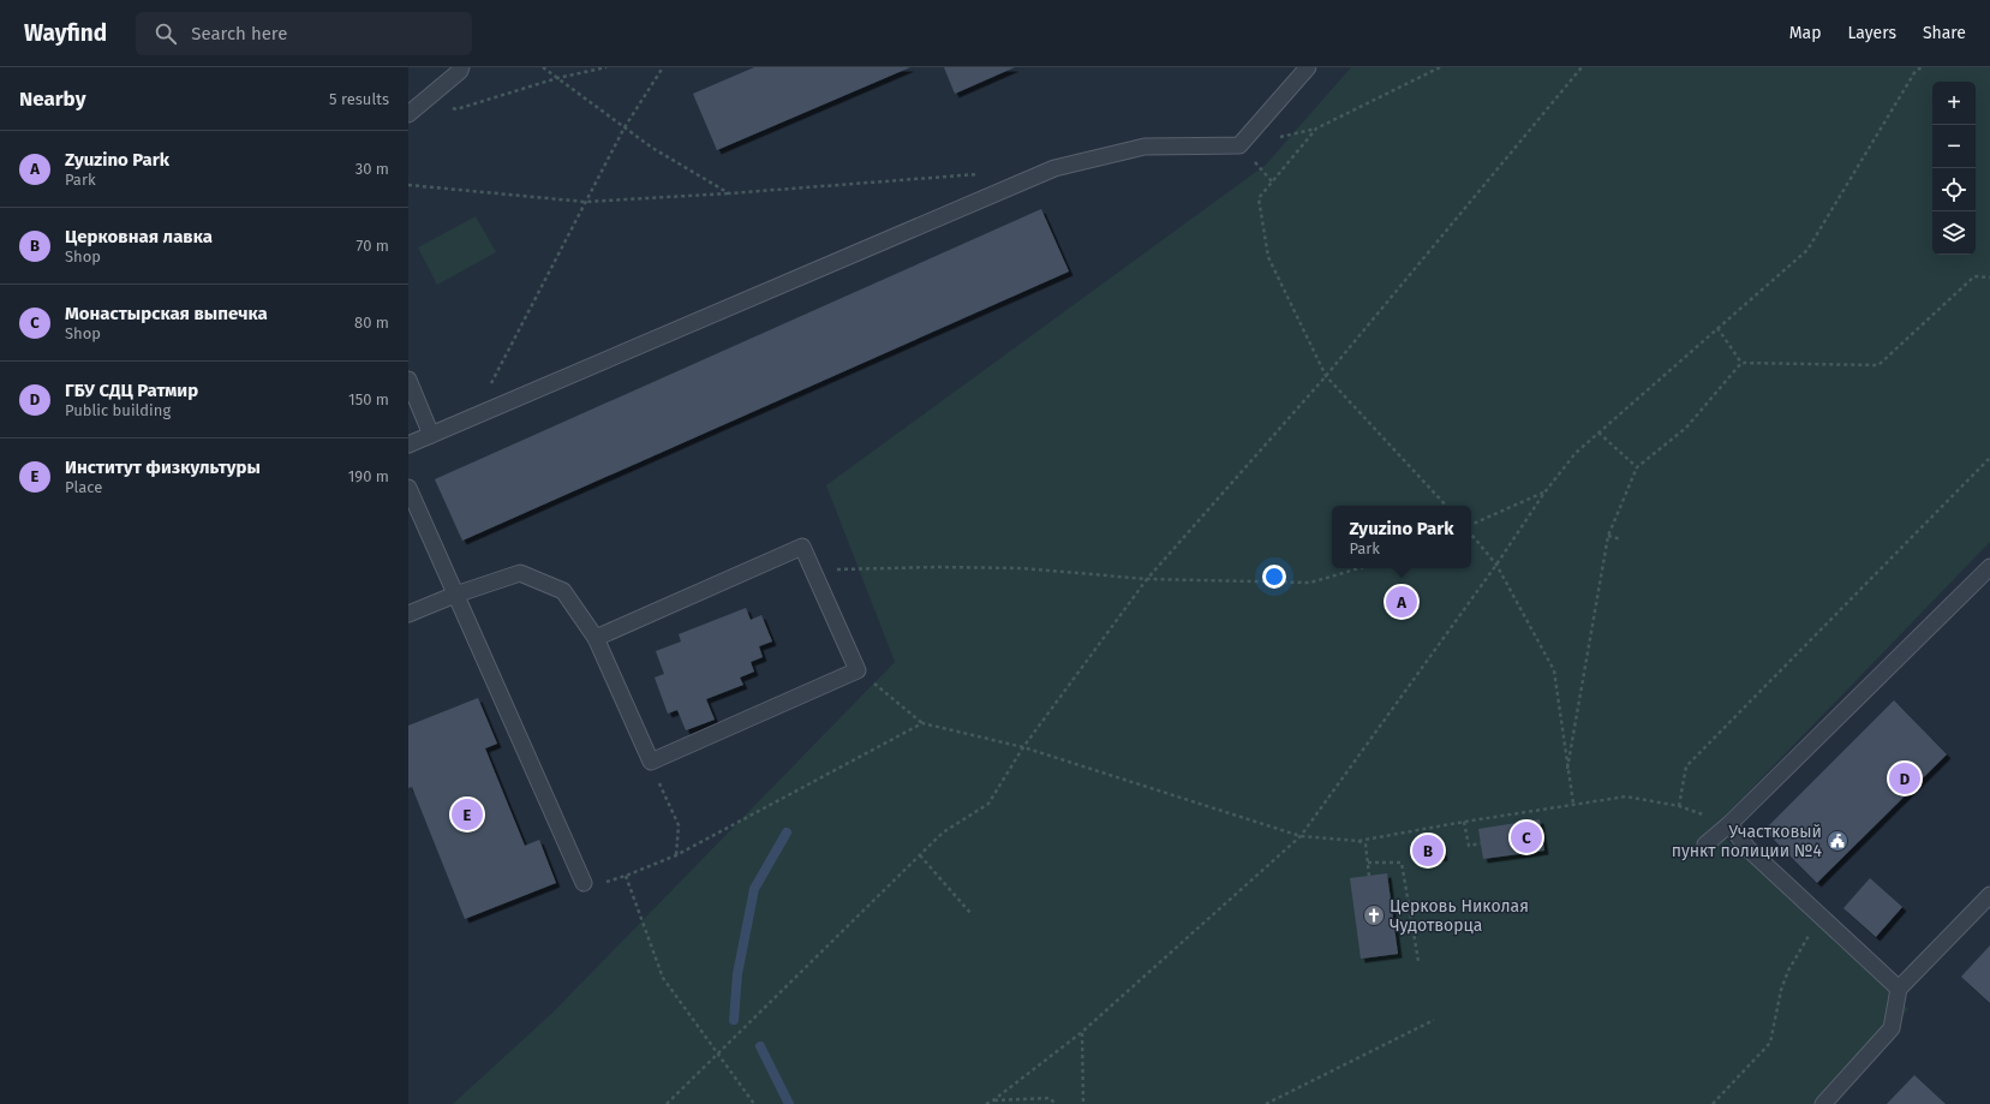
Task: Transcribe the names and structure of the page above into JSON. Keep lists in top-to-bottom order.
{
  "places": {
    "public building": ["Участковый пункт полиции №4"],
    "church": ["Церковь Николая Чудотворца"]
  },
  "page": {
    "header": "Wayfind",
    "search": "Search here",
    "nav": ["Map", "Layers", "Share"],
    "heading": ["Nearby", "5 results"],
    "map_buttons": ["+", "−"],
    "list": [
      {
        "mark": "A",
        "name": "Zyuzino Park",
        "note": "Park",
        "value": "30 m"
      },
      {
        "mark": "B",
        "name": "Церковная лавка",
        "note": "Shop",
        "value": "70 m"
      },
      {
        "mark": "C",
        "name": "Монастырская выпечка",
        "note": "Shop",
        "value": "80 m"
      },
      {
        "mark": "D",
        "name": "ГБУ СДЦ Ратмир",
        "note": "Public building",
        "value": "150 m"
      },
      {
        "mark": "E",
        "name": "Институт физкультуры",
        "note": "Place",
        "value": "190 m"
      }
    ],
    "popup": ["Zyuzino Park", "Park"],
    "pins": [
      "A",
      "D",
      "E",
      "C",
      "B"
    ]
  }
}
